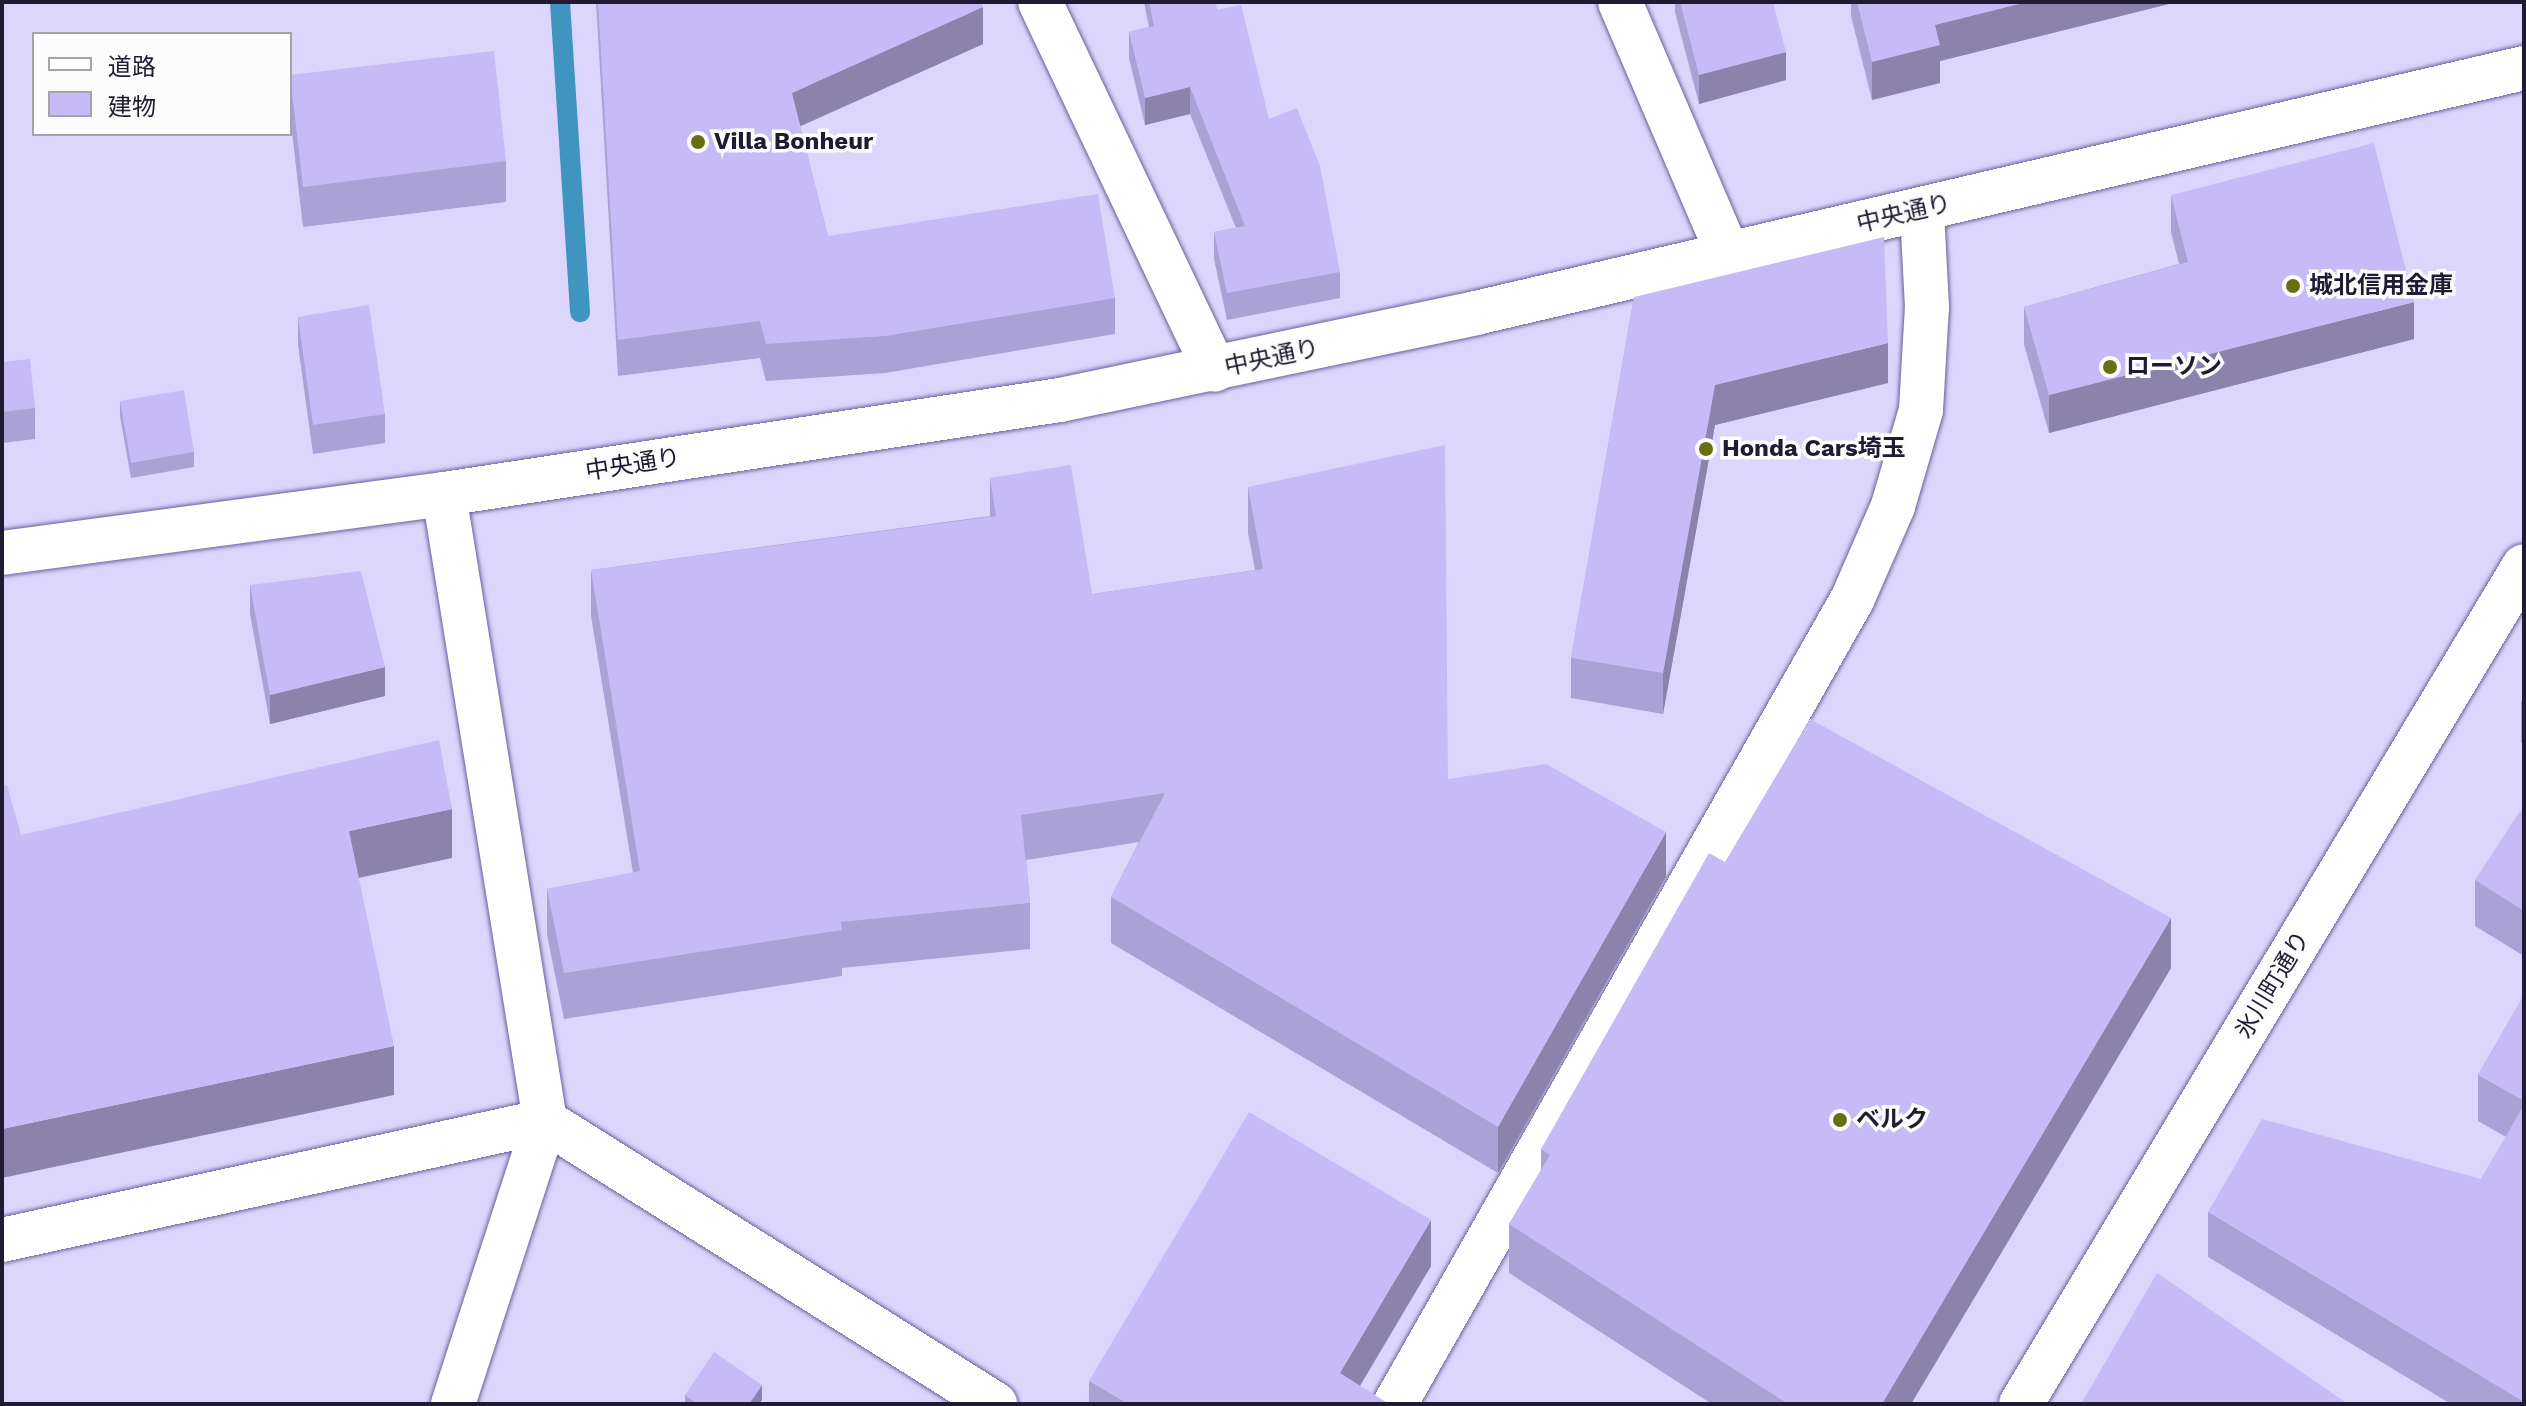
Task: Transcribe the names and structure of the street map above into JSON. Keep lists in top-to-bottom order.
{
  "streets": {
    "street": ["中央通り", "氷川町通り"]
  },
  "places": [
    "Villa Bonheur",
    "城北信用金庫",
    "ローソン",
    "Honda Cars埼玉",
    "ベルク"
  ],
  "legend": ["道路", "建物"]
}
